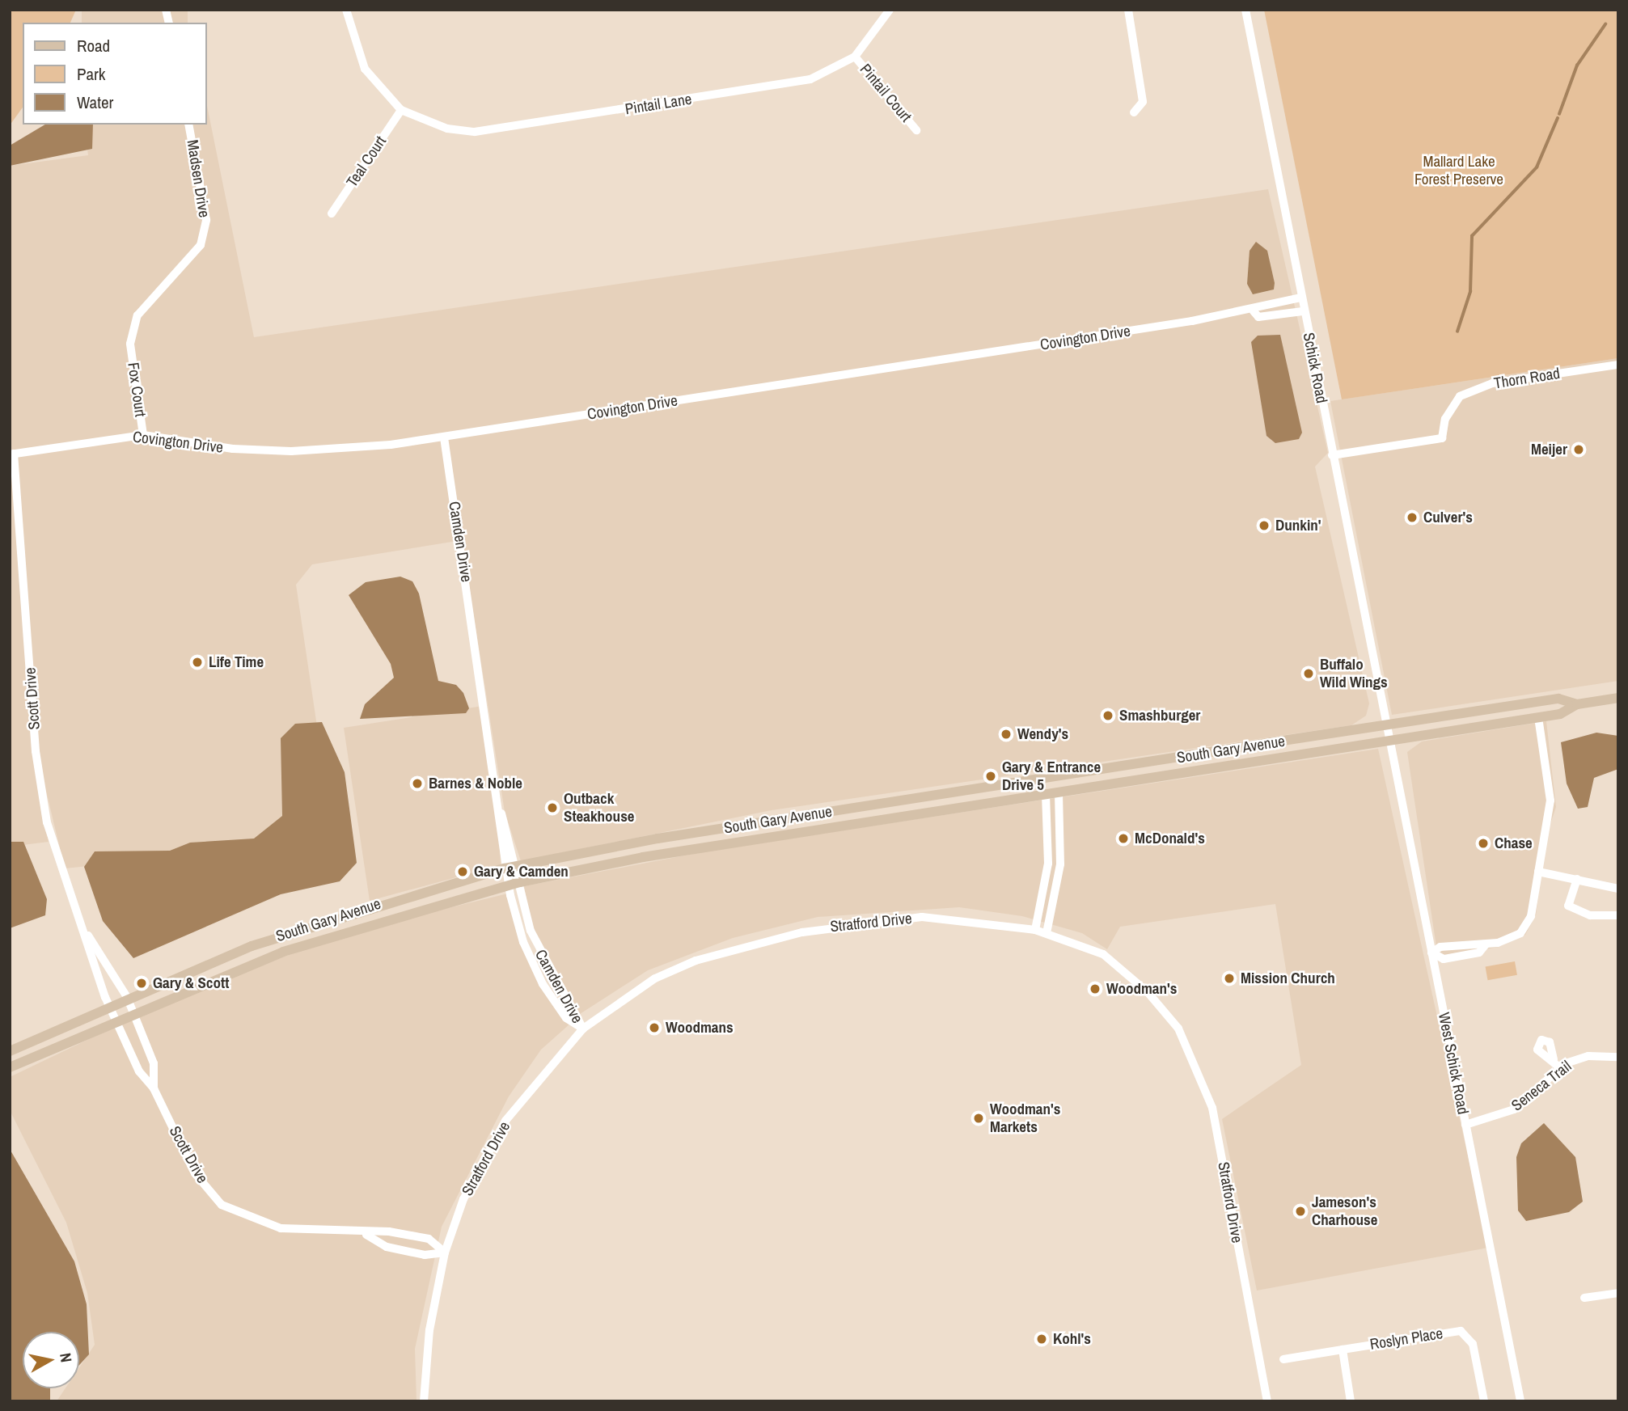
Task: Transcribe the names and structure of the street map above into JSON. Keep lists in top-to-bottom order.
{
  "streets": {
    "main road": ["South Gary Avenue"],
    "street": [
      "Pintail Court",
      "Pintail Lane",
      "Teal Court",
      "Madsen Drive",
      "Covington Drive",
      "Schick Road",
      "Thorn Road",
      "Fox Court",
      "Camden Drive",
      "Scott Drive",
      "Stratford Drive",
      "West Schick Road",
      "Seneca Trail",
      "Roslyn Place"
    ]
  },
  "crossings": [
    ["Pintail Court", "Pintail Lane"],
    ["Pintail Lane", "Teal Court"],
    ["Madsen Drive", "Fox Court"],
    ["Covington Drive", "Schick Road"],
    ["Covington Drive", "Fox Court"],
    ["Covington Drive", "Camden Drive"],
    ["Covington Drive", "Scott Drive"],
    ["Schick Road", "Thorn Road"],
    ["Schick Road", "South Gary Avenue"],
    ["Schick Road", "West Schick Road"],
    ["Camden Drive", "South Gary Avenue"],
    ["Camden Drive", "Stratford Drive"],
    ["Scott Drive", "South Gary Avenue"],
    ["Scott Drive", "Stratford Drive"],
    ["South Gary Avenue", "West Schick Road"],
    ["West Schick Road", "Seneca Trail"]
  ],
  "parks": ["Mallard Lake Forest Preserve"],
  "places": [
    "Meijer",
    "Culver's",
    "Dunkin'",
    "Life Time",
    "Buffalo Wild Wings",
    "Smashburger",
    "Wendy's",
    "Gary & Entrance Drive 5",
    "Barnes & Noble",
    "Outback Steakhouse",
    "McDonald's",
    "Chase",
    "Gary & Camden",
    "Mission Church",
    "Gary & Scott",
    "Woodman's",
    "Woodmans",
    "Woodman's Markets",
    "Jameson's Charhouse",
    "Kohl's"
  ],
  "legend": ["Road", "Park", "Water"],
  "north": "right"
}
